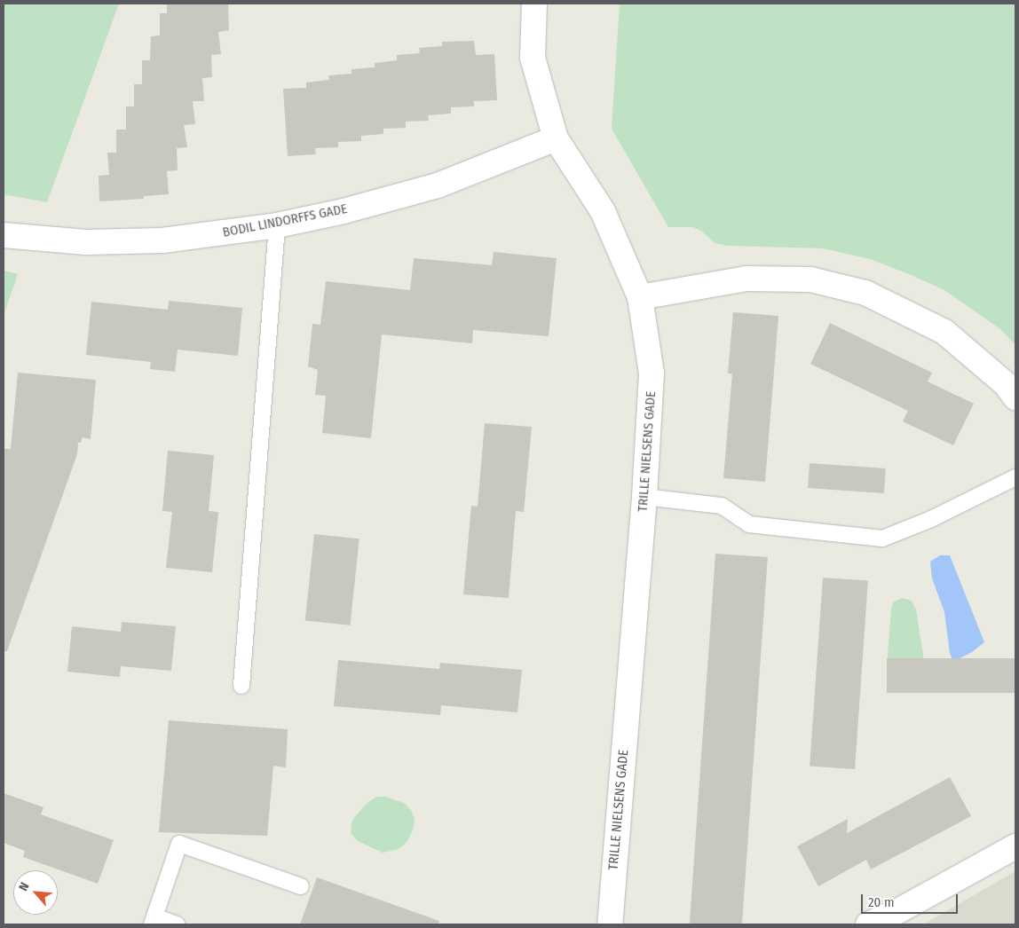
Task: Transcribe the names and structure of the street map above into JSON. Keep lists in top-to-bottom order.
{
  "streets": {
    "street": ["BODIL LINDORFFS GADE", "TRILLE NIELSENS GADE"]
  },
  "crossings": [
    ["BODIL LINDORFFS GADE", "TRILLE NIELSENS GADE"]
  ],
  "scale_bar": "20 m",
  "north": "top left"
}
